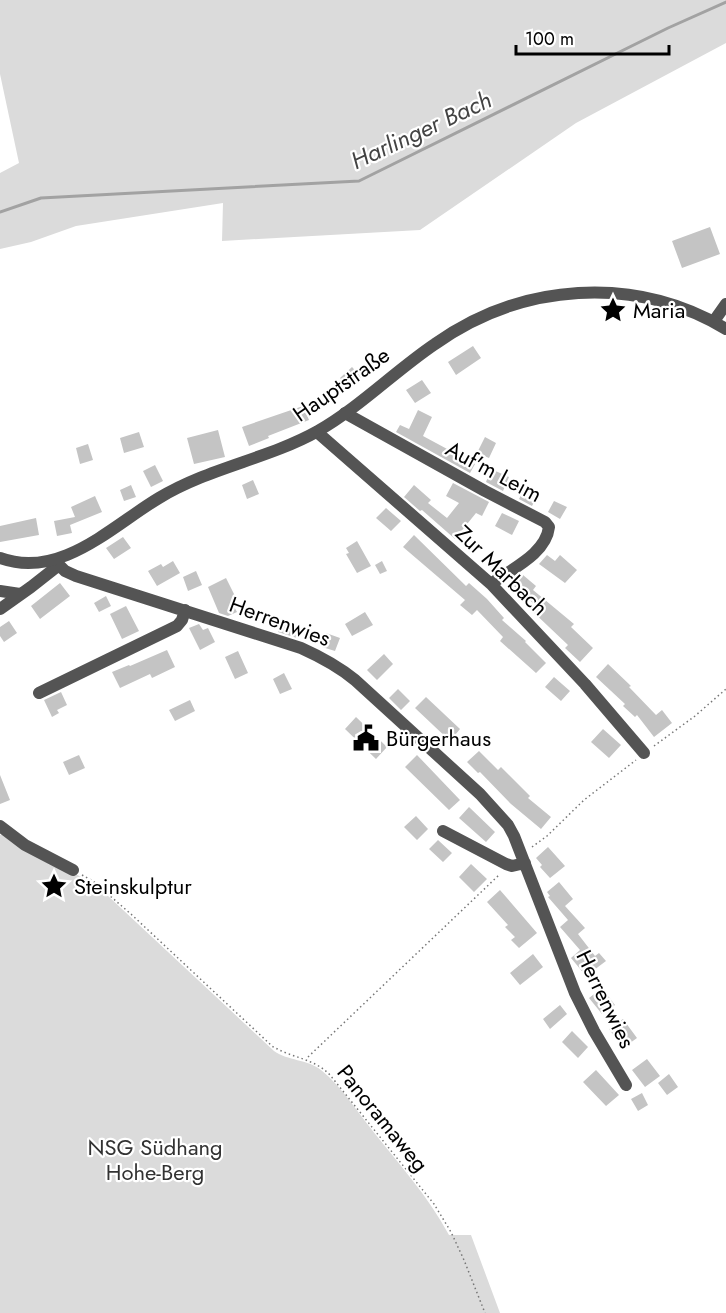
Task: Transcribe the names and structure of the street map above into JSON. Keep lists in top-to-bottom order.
{
  "streets": {
    "street": [
      "Hauptstraße",
      "Auf'm Leim",
      "Zur Marbach",
      "Herrenwies"
    ],
    "path": ["Panoramaweg"]
  },
  "crossings": [
    ["Hauptstraße", "Auf'm Leim"],
    ["Hauptstraße", "Zur Marbach"],
    ["Hauptstraße", "Herrenwies"],
    ["Auf'm Leim", "Zur Marbach"]
  ],
  "water": ["Harlinger Bach"],
  "parks": ["NSG Südhang Hohe-Berg"],
  "places": {
    "place": ["Maria", "Steinskulptur"],
    "public building": ["Bürgerhaus"]
  },
  "scale_bar": "100 m"
}
